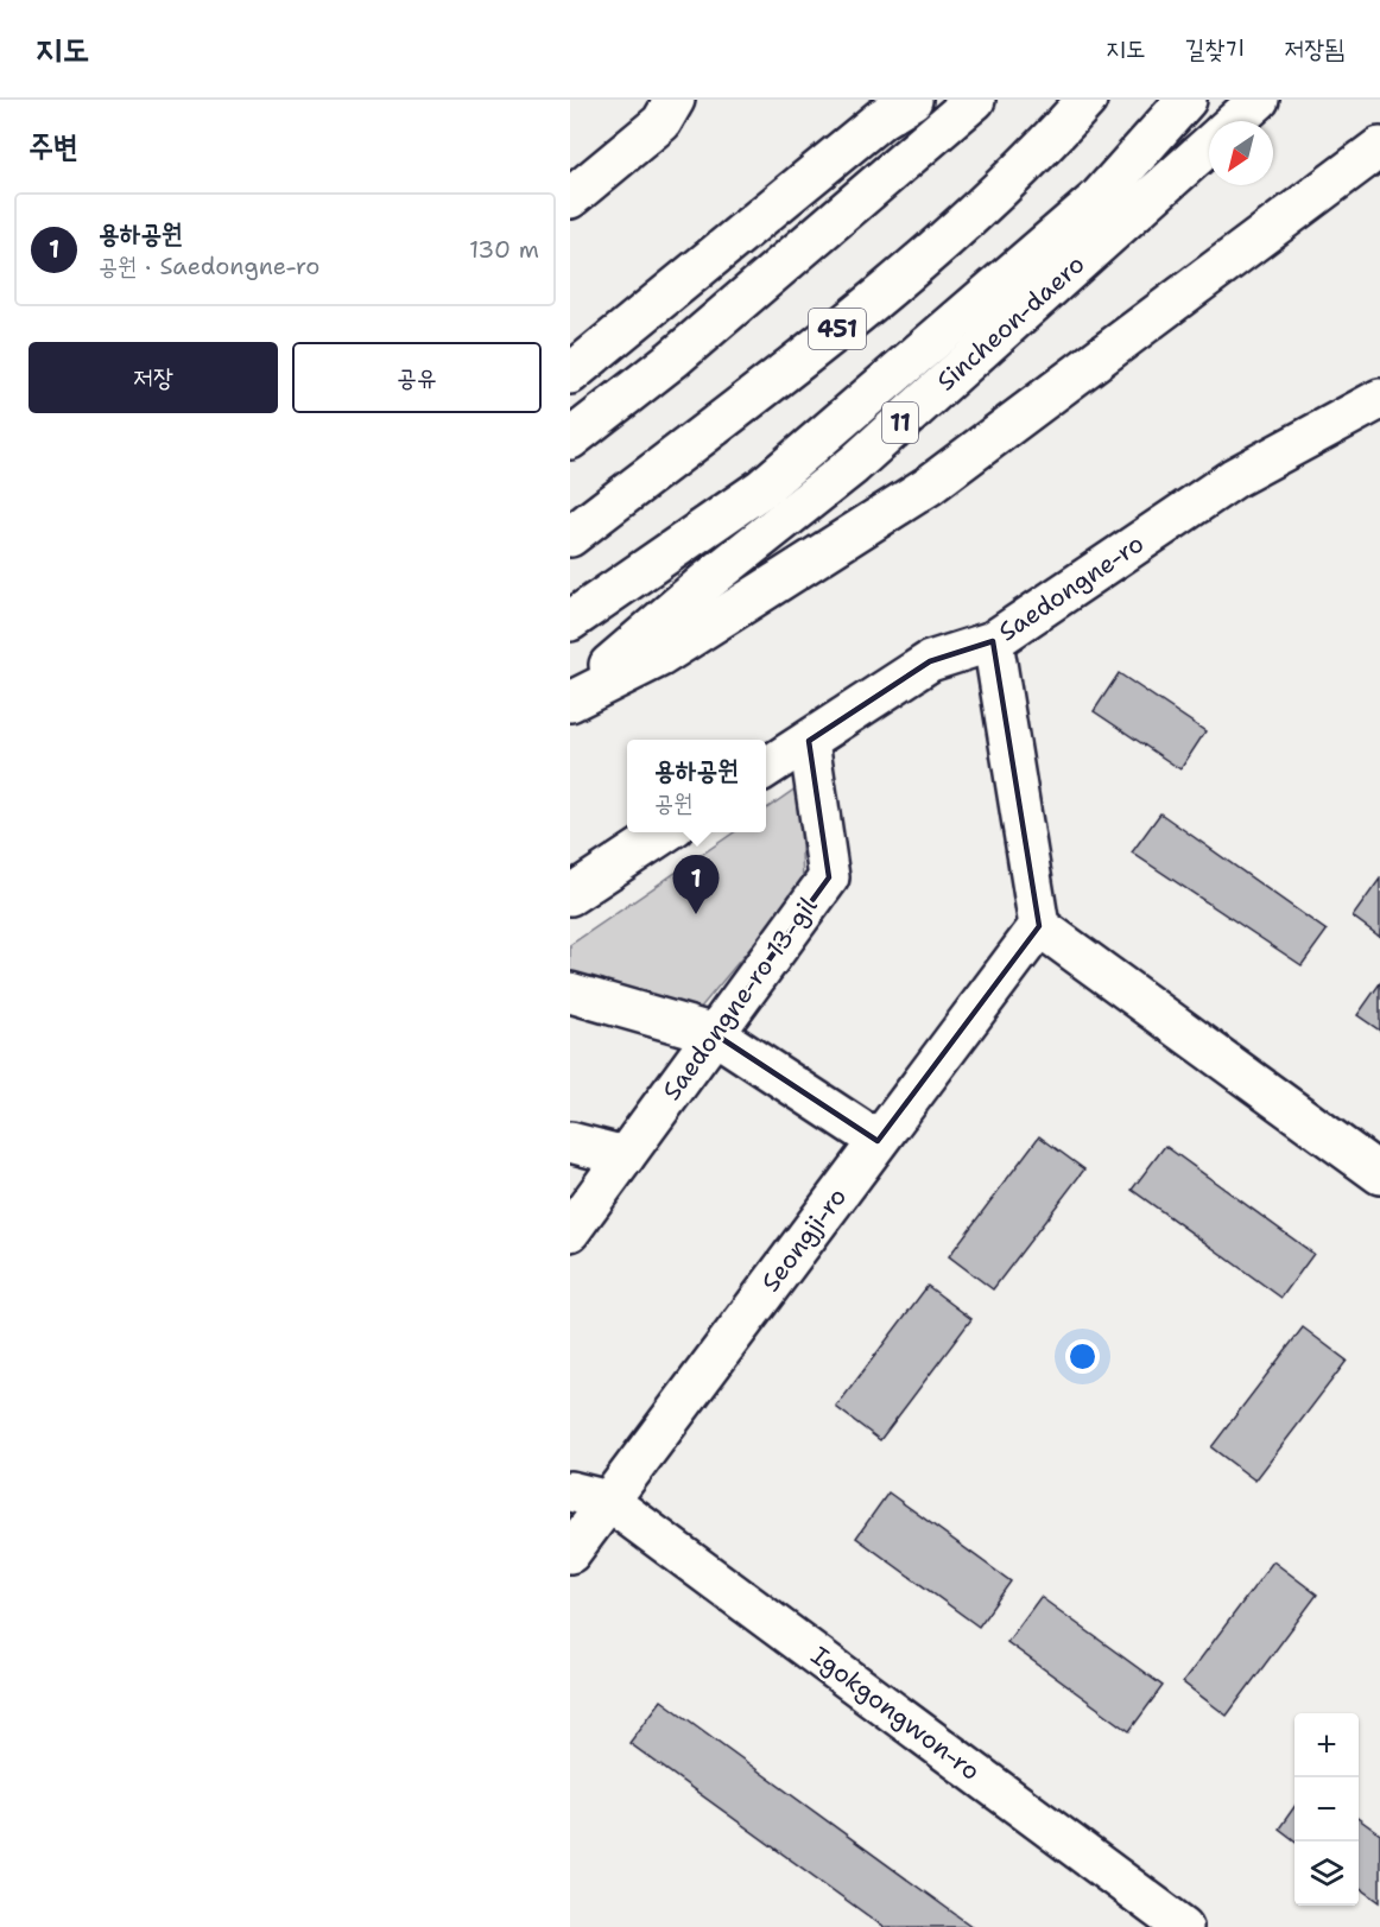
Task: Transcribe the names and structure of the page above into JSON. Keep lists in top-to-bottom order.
{
  "streets": {
    "main road": [
      "Sincheon-daero",
      "451",
      "11",
      "Saedongne-ro",
      "Saedongne-ro 13-gil",
      "Seongji-ro",
      "Igokgongwon-ro"
    ]
  },
  "crossings": [
    ["Saedongne-ro", "Saedongne-ro 13-gil"],
    ["Seongji-ro", "Igokgongwon-ro"]
  ],
  "north": "bottom left",
  "page": {
    "header": "지도",
    "nav": ["지도", "길찾기", "저장됨"],
    "heading": "주변",
    "list": [
      {
        "mark": "1",
        "name": "용하공원",
        "note": "공원 · Saedongne-ro",
        "value": "130 m"
      }
    ],
    "buttons": ["저장", "공유"],
    "popup": ["용하공원", "공원"],
    "pins": "1",
    "map_buttons": ["+", "−"]
  }
}
